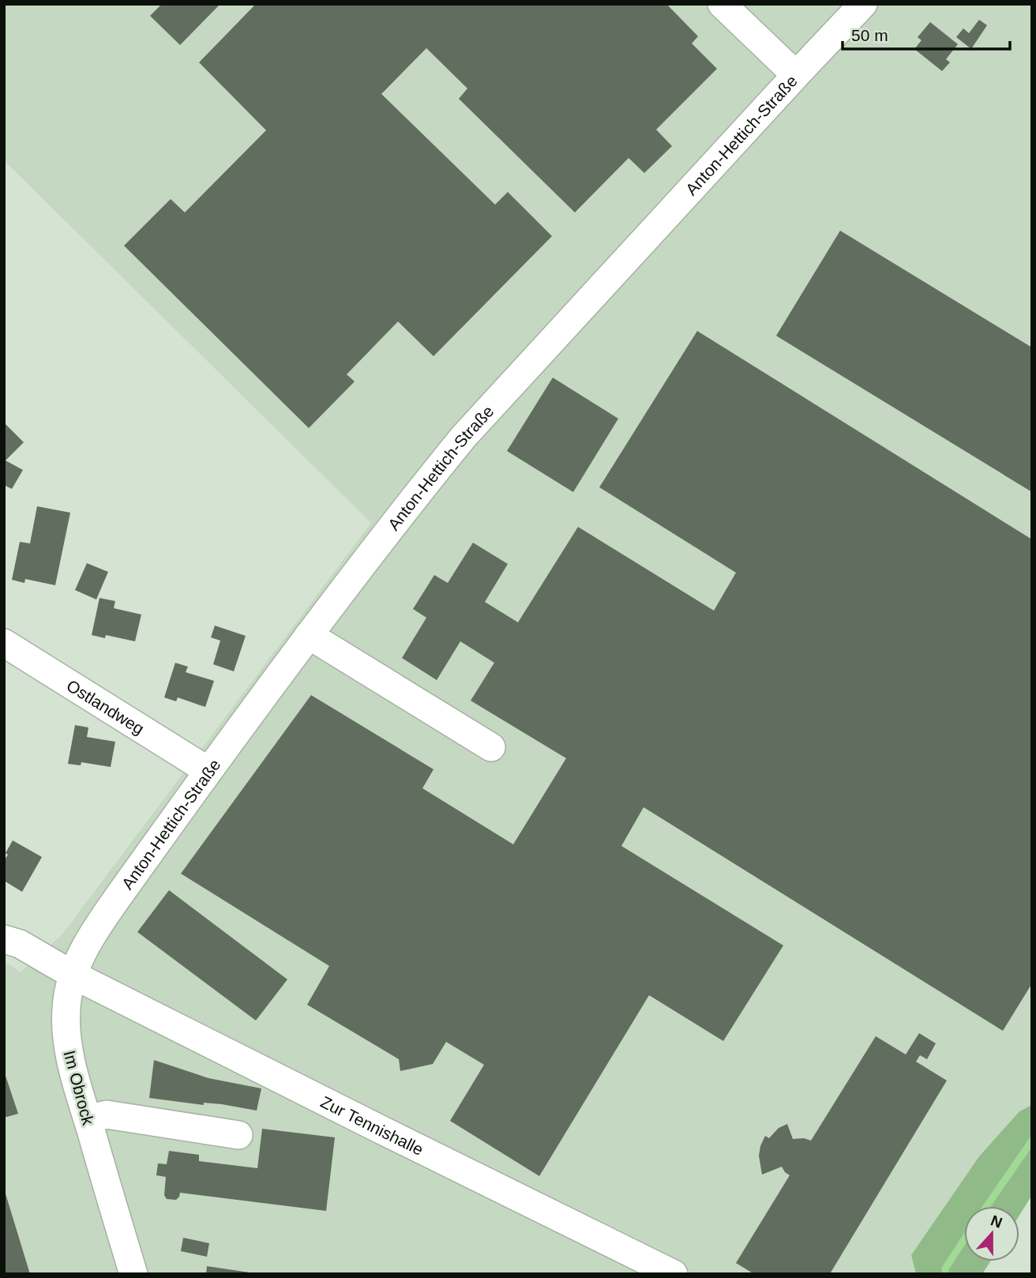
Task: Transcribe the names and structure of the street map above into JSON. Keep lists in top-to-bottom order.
{
  "streets": {
    "street": [
      "Anton-Hettich-Straße",
      "Ostlandweg",
      "Im Obrock",
      "Zur Tennishalle"
    ]
  },
  "crossings": [
    ["Anton-Hettich-Straße", "Ostlandweg"],
    ["Anton-Hettich-Straße", "Im Obrock"],
    ["Anton-Hettich-Straße", "Zur Tennishalle"],
    ["Im Obrock", "Zur Tennishalle"]
  ],
  "scale_bar": "50 m",
  "north": "top"
}
